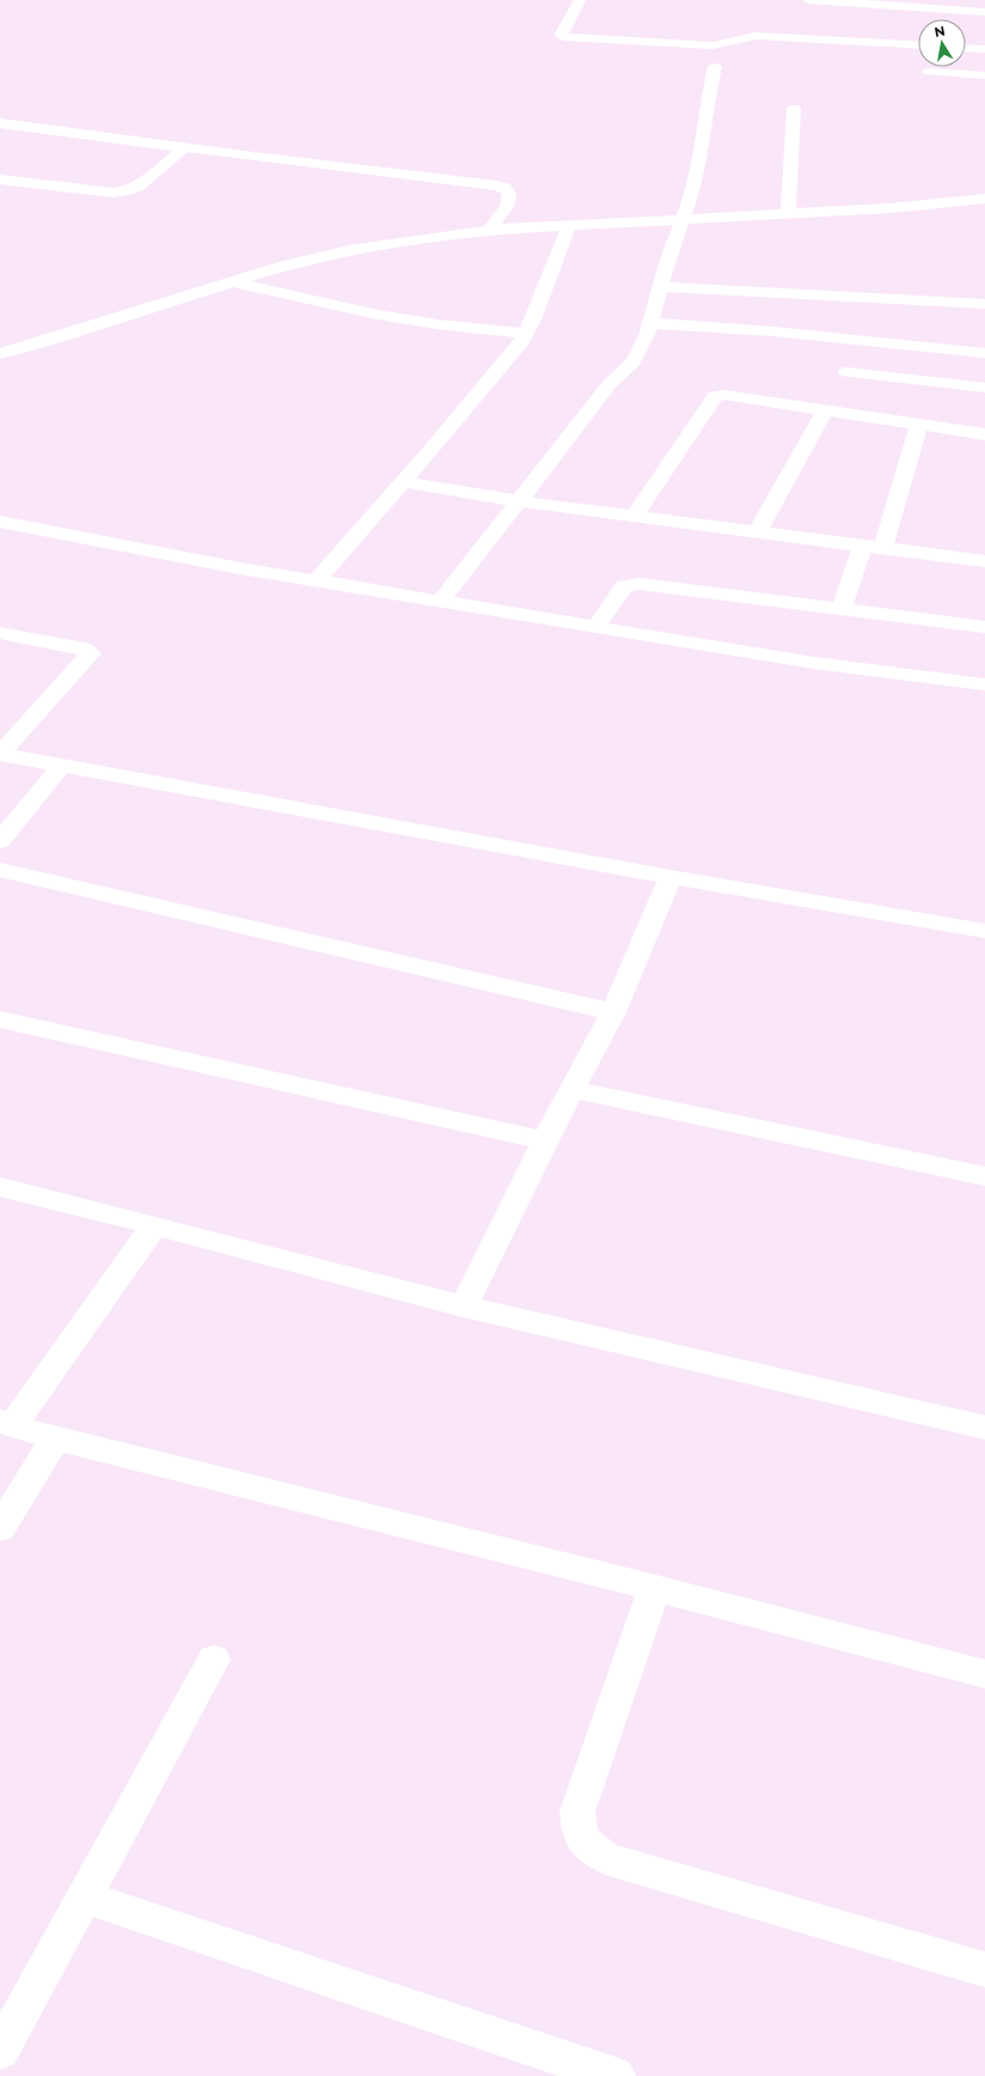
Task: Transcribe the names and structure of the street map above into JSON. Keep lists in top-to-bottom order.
{
  "north": "top"
}
